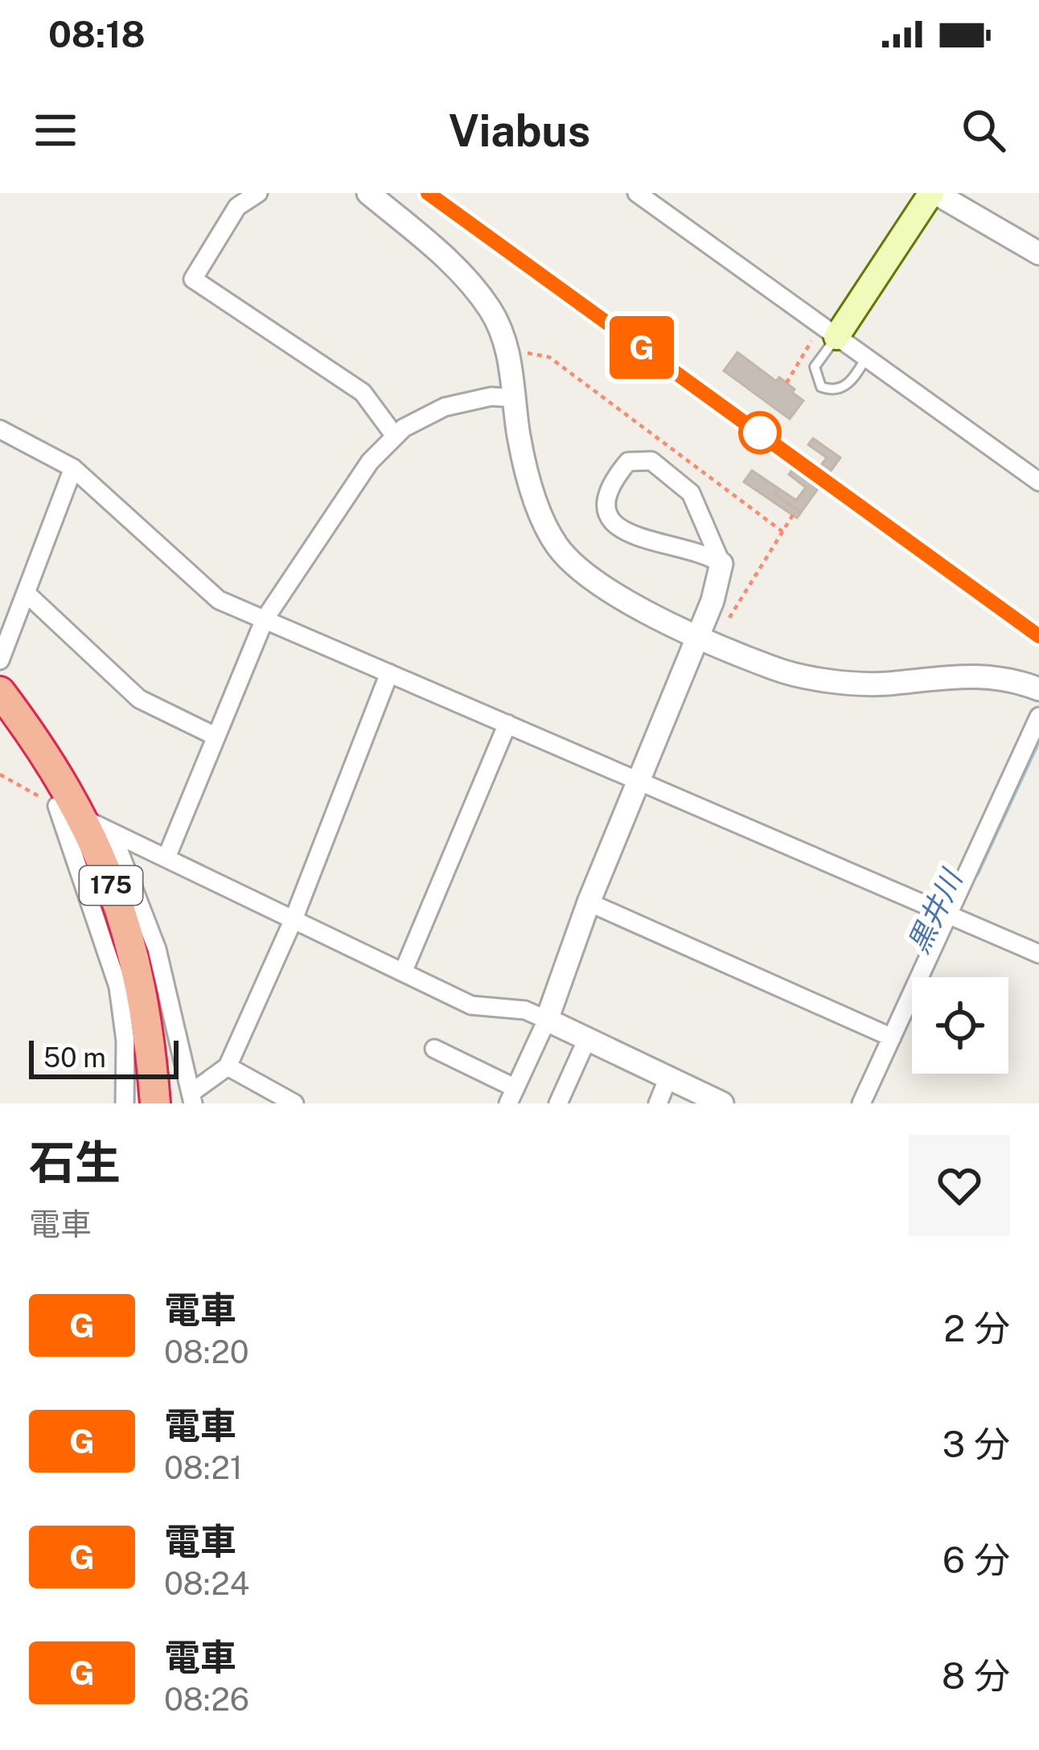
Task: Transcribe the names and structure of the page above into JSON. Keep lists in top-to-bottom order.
{
  "streets": {
    "highway": ["175"]
  },
  "water": ["黒井川"],
  "scale_bar": "50 m",
  "page": {
    "status": "08:18",
    "header": "Viabus",
    "on_map": "G",
    "scale": "50 m",
    "heading": ["石生", "電車"],
    "list": [
      {
        "mark": "G",
        "name": "電車",
        "note": "08:20",
        "value": "2 分"
      },
      {
        "mark": "G",
        "name": "電車",
        "note": "08:21",
        "value": "3 分"
      },
      {
        "mark": "G",
        "name": "電車",
        "note": "08:24",
        "value": "6 分"
      },
      {
        "mark": "G",
        "name": "電車",
        "note": "08:26",
        "value": "8 分"
      }
    ]
  }
}
